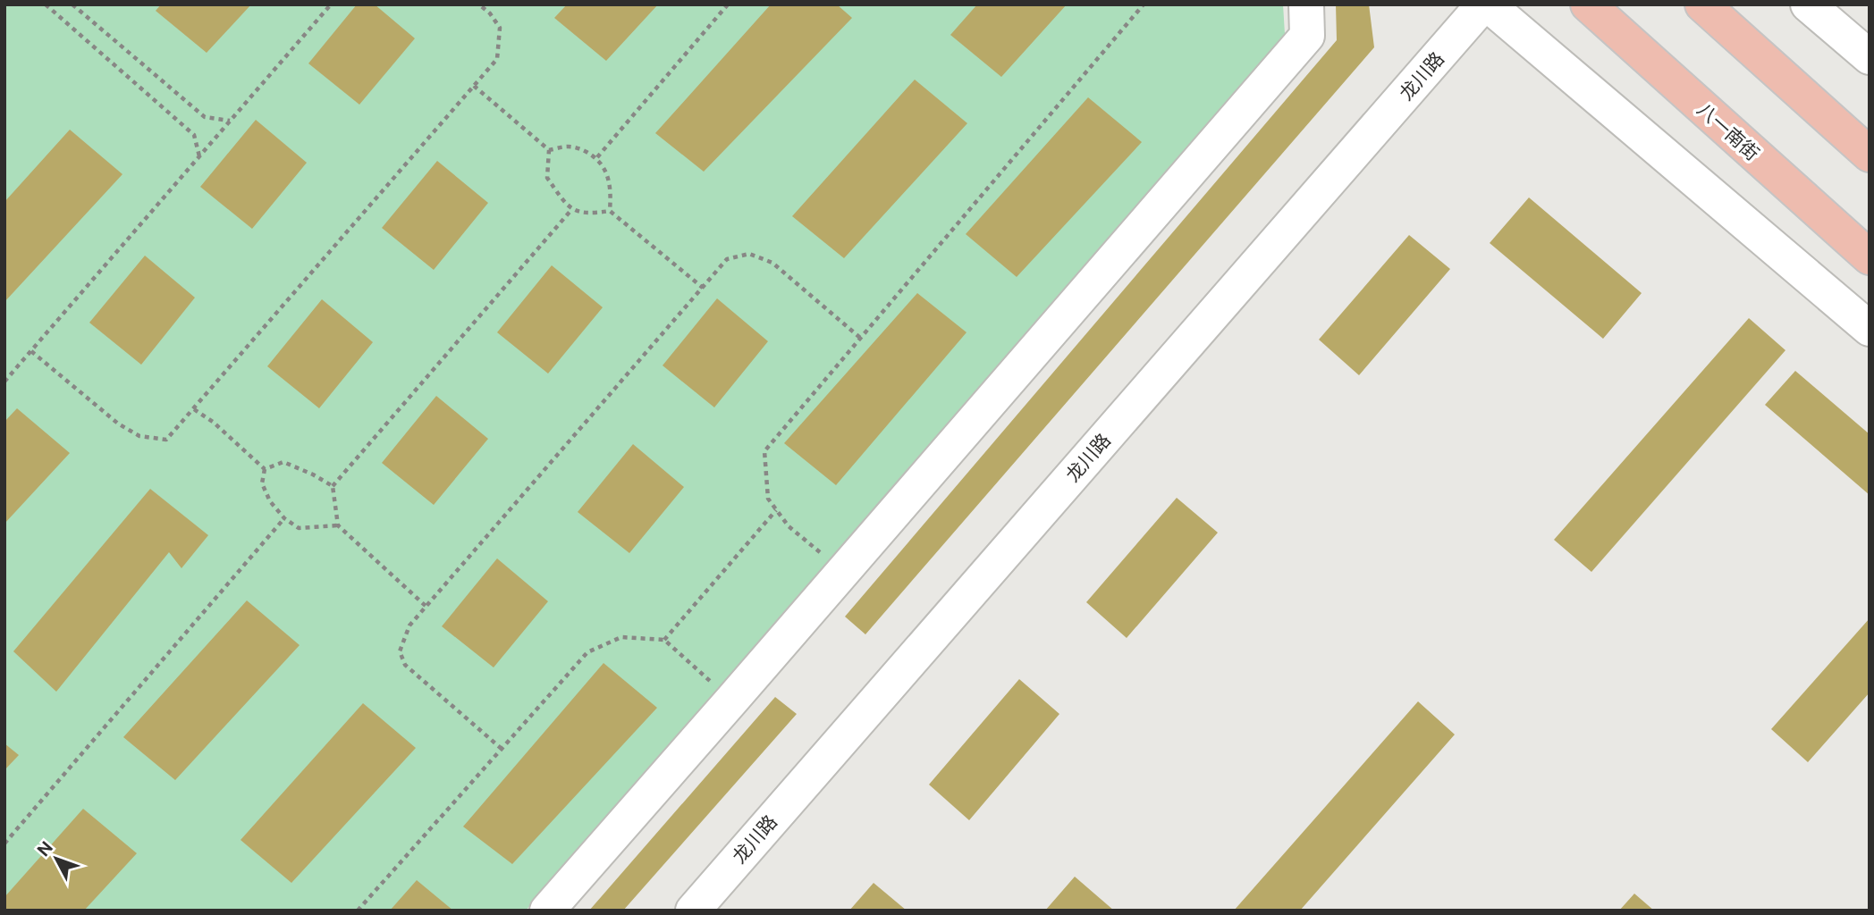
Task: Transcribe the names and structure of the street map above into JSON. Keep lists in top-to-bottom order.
{
  "streets": {
    "main road": ["八一南街"],
    "street": ["龙川路"]
  },
  "north": "top left"
}
